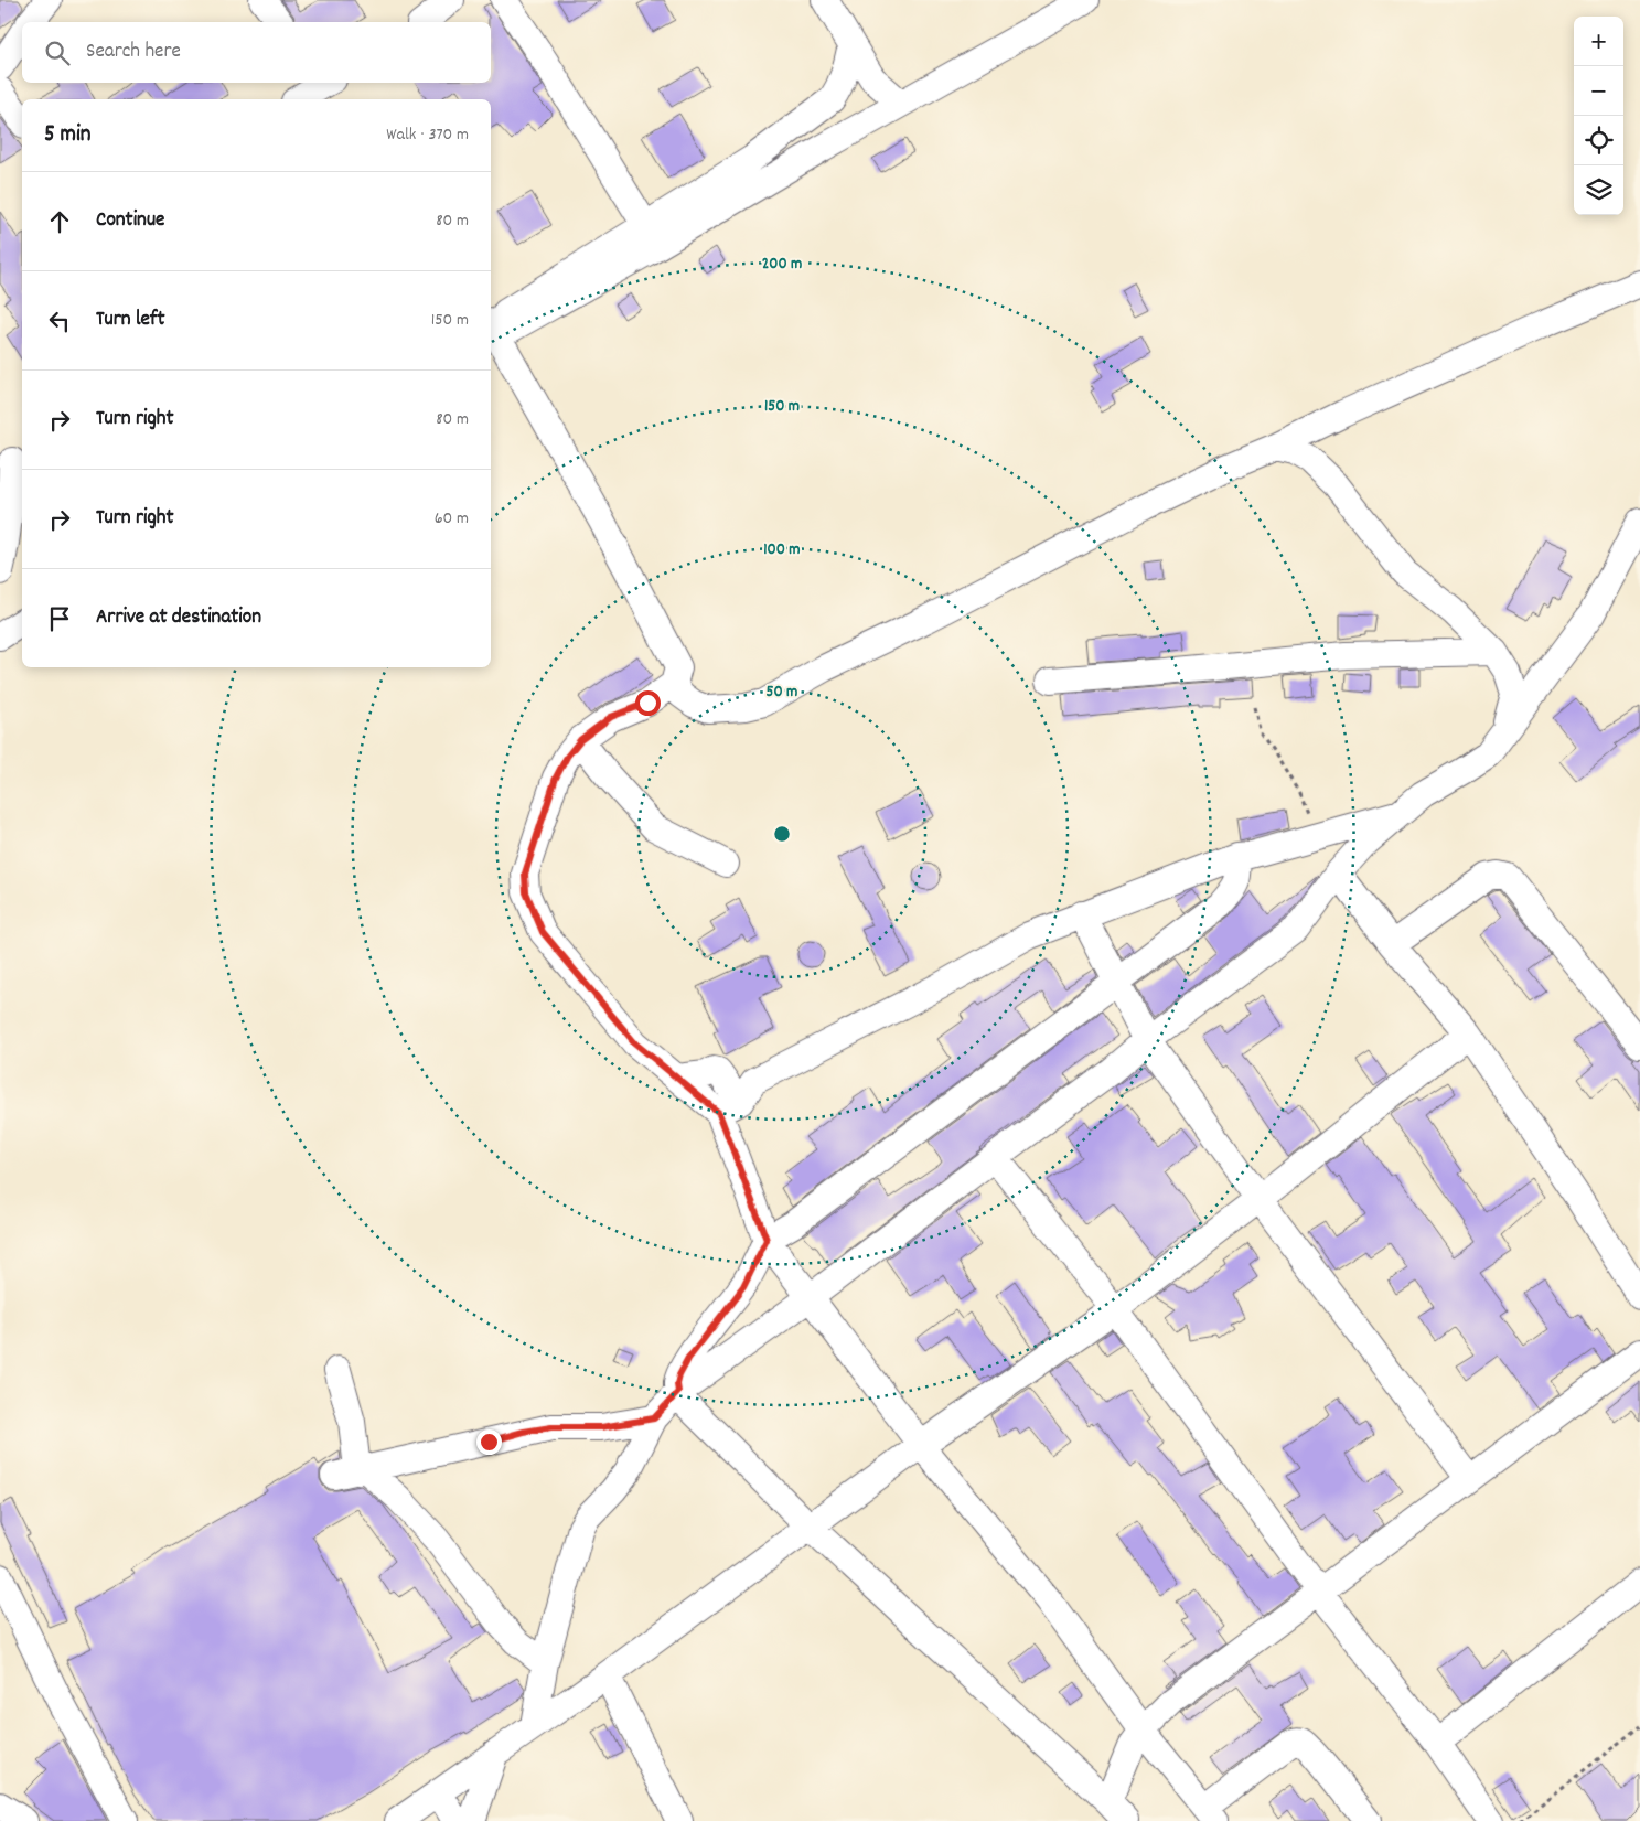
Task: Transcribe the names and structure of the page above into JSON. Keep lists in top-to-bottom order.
{
  "page": {
    "map_buttons": ["+", "−"],
    "search": "Search here",
    "heading": ["5 min", "Walk · 370 m"],
    "list": [
      ["Continue", "80 m"],
      ["Turn left", "150 m"],
      ["Turn right", "80 m"],
      ["Turn right", "60 m"],
      "Arrive at destination"
    ]
  },
  "rings": [
    "200 m",
    "150 m",
    "100 m",
    "50 m"
  ]
}
